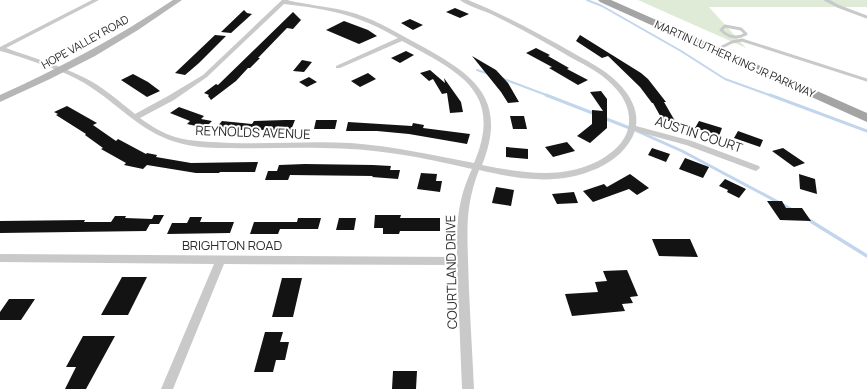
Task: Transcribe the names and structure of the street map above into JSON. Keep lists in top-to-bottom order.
{
  "streets": {
    "main road": ["HOPE VALLEY ROAD", "MARTIN LUTHER KING JR PARKWAY"],
    "street": [
      "REYNOLDS AVENUE",
      "AUSTIN COURT",
      "BRIGHTON ROAD",
      "COURTLAND DRIVE"
    ]
  },
  "crossings": [
    ["HOPE VALLEY ROAD", "REYNOLDS AVENUE"],
    ["REYNOLDS AVENUE", "AUSTIN COURT"],
    ["REYNOLDS AVENUE", "COURTLAND DRIVE"],
    ["BRIGHTON ROAD", "COURTLAND DRIVE"]
  ]
}
